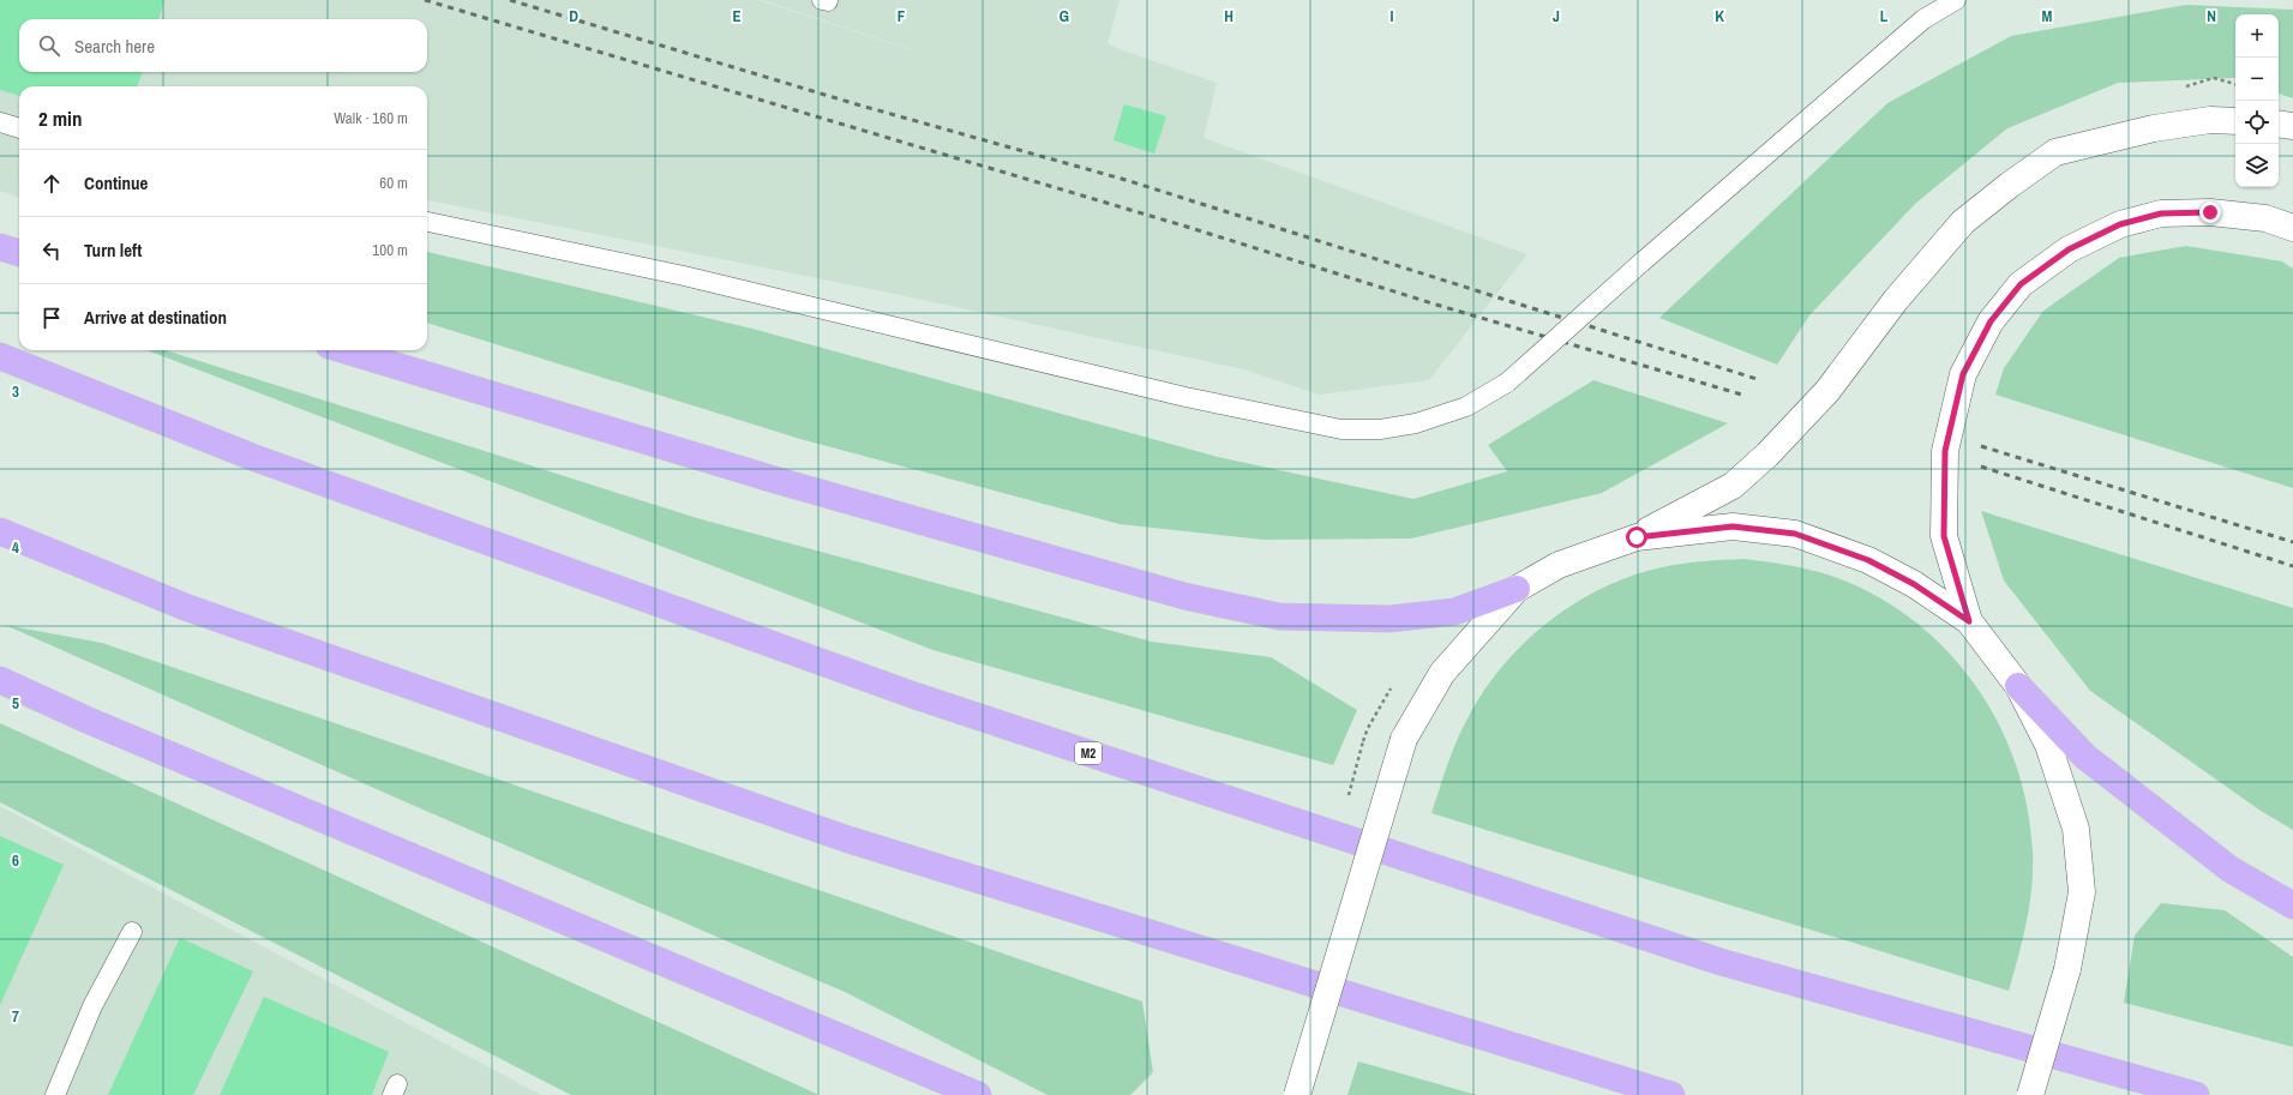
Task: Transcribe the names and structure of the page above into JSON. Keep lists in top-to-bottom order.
{
  "streets": {
    "highway": ["M2"]
  },
  "page": {
    "map_buttons": ["+", "−"],
    "search": "Search here",
    "heading": ["2 min", "Walk · 160 m"],
    "list": [
      ["Continue", "60 m"],
      ["Turn left", "100 m"],
      "Arrive at destination"
    ]
  },
  "grid": {
    "columns": [
      "D",
      "E",
      "F",
      "G",
      "H",
      "I",
      "J",
      "K",
      "L",
      "M",
      "N"
    ],
    "rows": [
      "3",
      "4",
      "5",
      "6",
      "7"
    ]
  }
}
